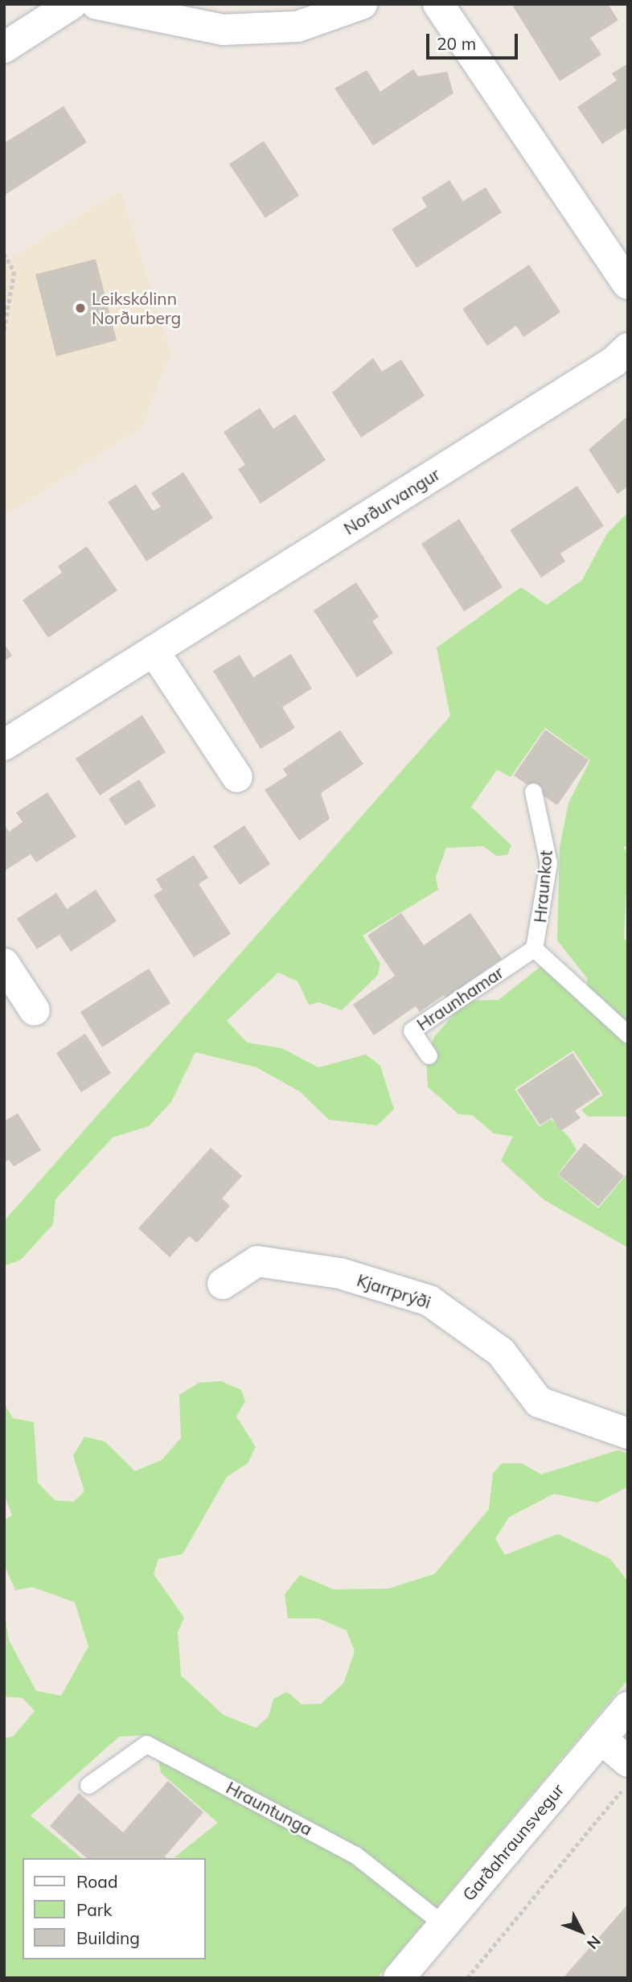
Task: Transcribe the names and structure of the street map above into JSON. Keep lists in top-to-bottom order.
{
  "streets": {
    "street": ["Norðurvangur", "Kjarrprýði", "Garðahraunsvegur"],
    "lane": ["Hraunkot", "Hraunhamar", "Hrauntunga"]
  },
  "crossings": [
    ["Hraunkot", "Hraunhamar"],
    ["Hrauntunga", "Garðahraunsvegur"]
  ],
  "places": ["Leikskólinn Norðurberg"],
  "legend": ["Road", "Park", "Building"],
  "scale_bar": "20 m",
  "north": "bottom right"
}
